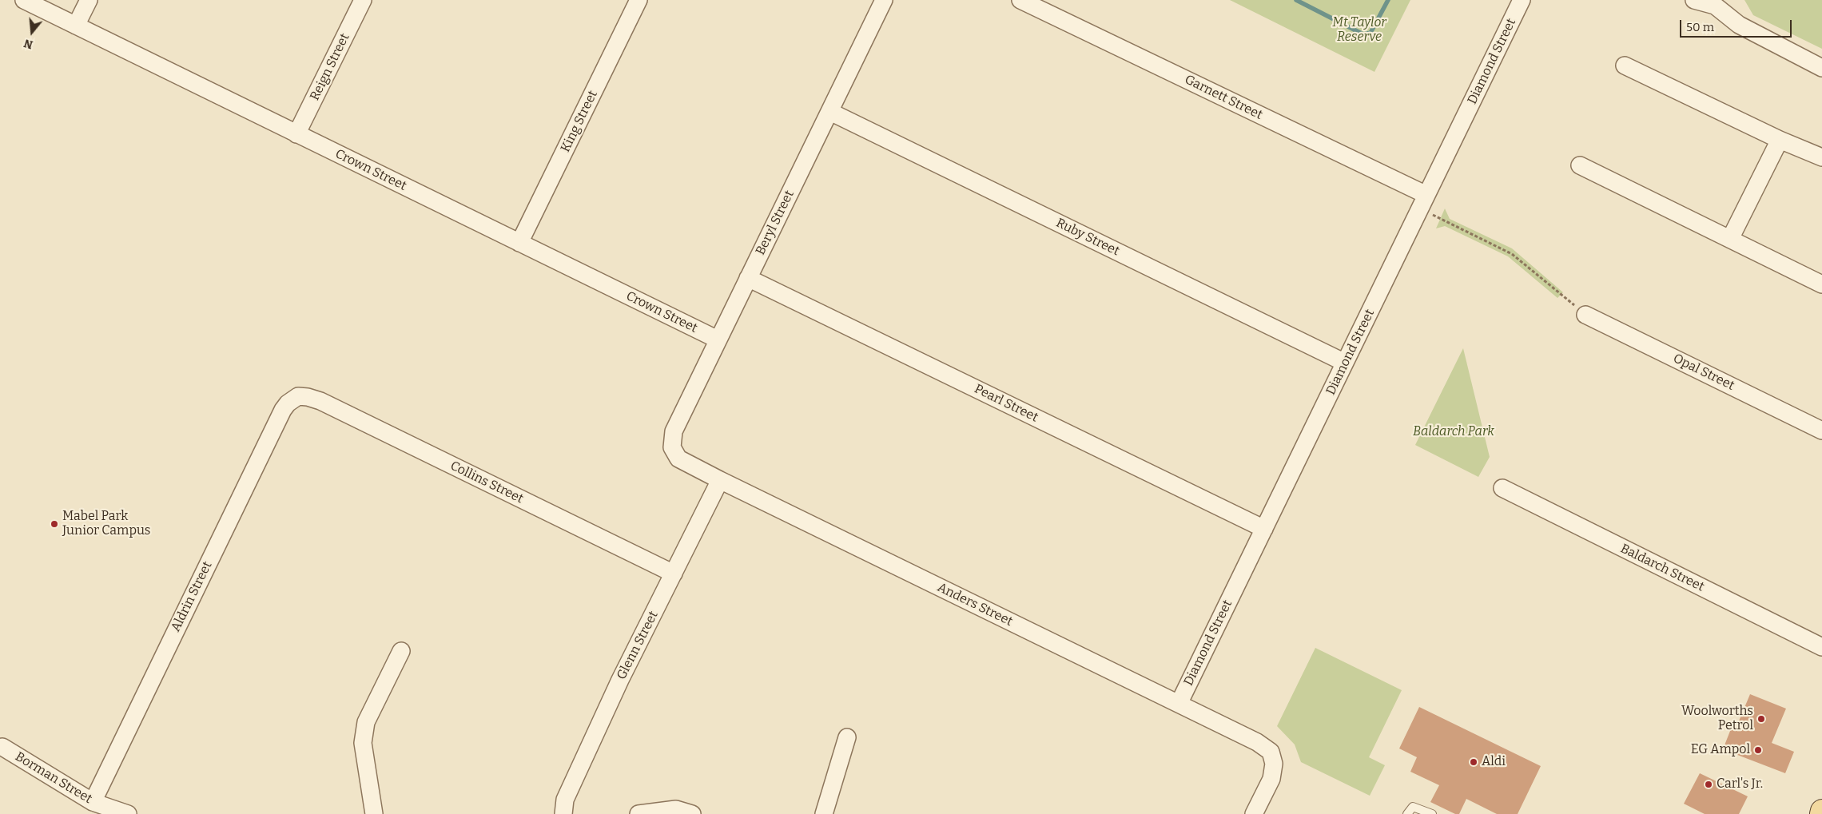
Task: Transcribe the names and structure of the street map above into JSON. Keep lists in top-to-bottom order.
{
  "streets": {
    "street": [
      "Diamond Street",
      "Reign Street",
      "Garnett Street",
      "King Street",
      "Crown Street",
      "Beryl Street",
      "Ruby Street",
      "Opal Street",
      "Pearl Street",
      "Collins Street",
      "Baldarch Street",
      "Aldrin Street",
      "Anders Street",
      "Glenn Street",
      "Borman Street"
    ]
  },
  "crossings": [
    ["Diamond Street", "Garnett Street"],
    ["Diamond Street", "Ruby Street"],
    ["Diamond Street", "Pearl Street"],
    ["Diamond Street", "Anders Street"],
    ["Reign Street", "Crown Street"],
    ["King Street", "Crown Street"],
    ["Crown Street", "Beryl Street"],
    ["Beryl Street", "Ruby Street"],
    ["Beryl Street", "Pearl Street"],
    ["Beryl Street", "Anders Street"],
    ["Collins Street", "Aldrin Street"],
    ["Collins Street", "Glenn Street"],
    ["Aldrin Street", "Borman Street"],
    ["Anders Street", "Glenn Street"]
  ],
  "parks": ["Mt Taylor Reserve", "Baldarch Park"],
  "places": [
    "Mabel Park Junior Campus",
    "Woolworths Petrol",
    "EG Ampol",
    "Aldi",
    "Carl's Jr."
  ],
  "scale_bar": "50 m",
  "north": "bottom"
}
